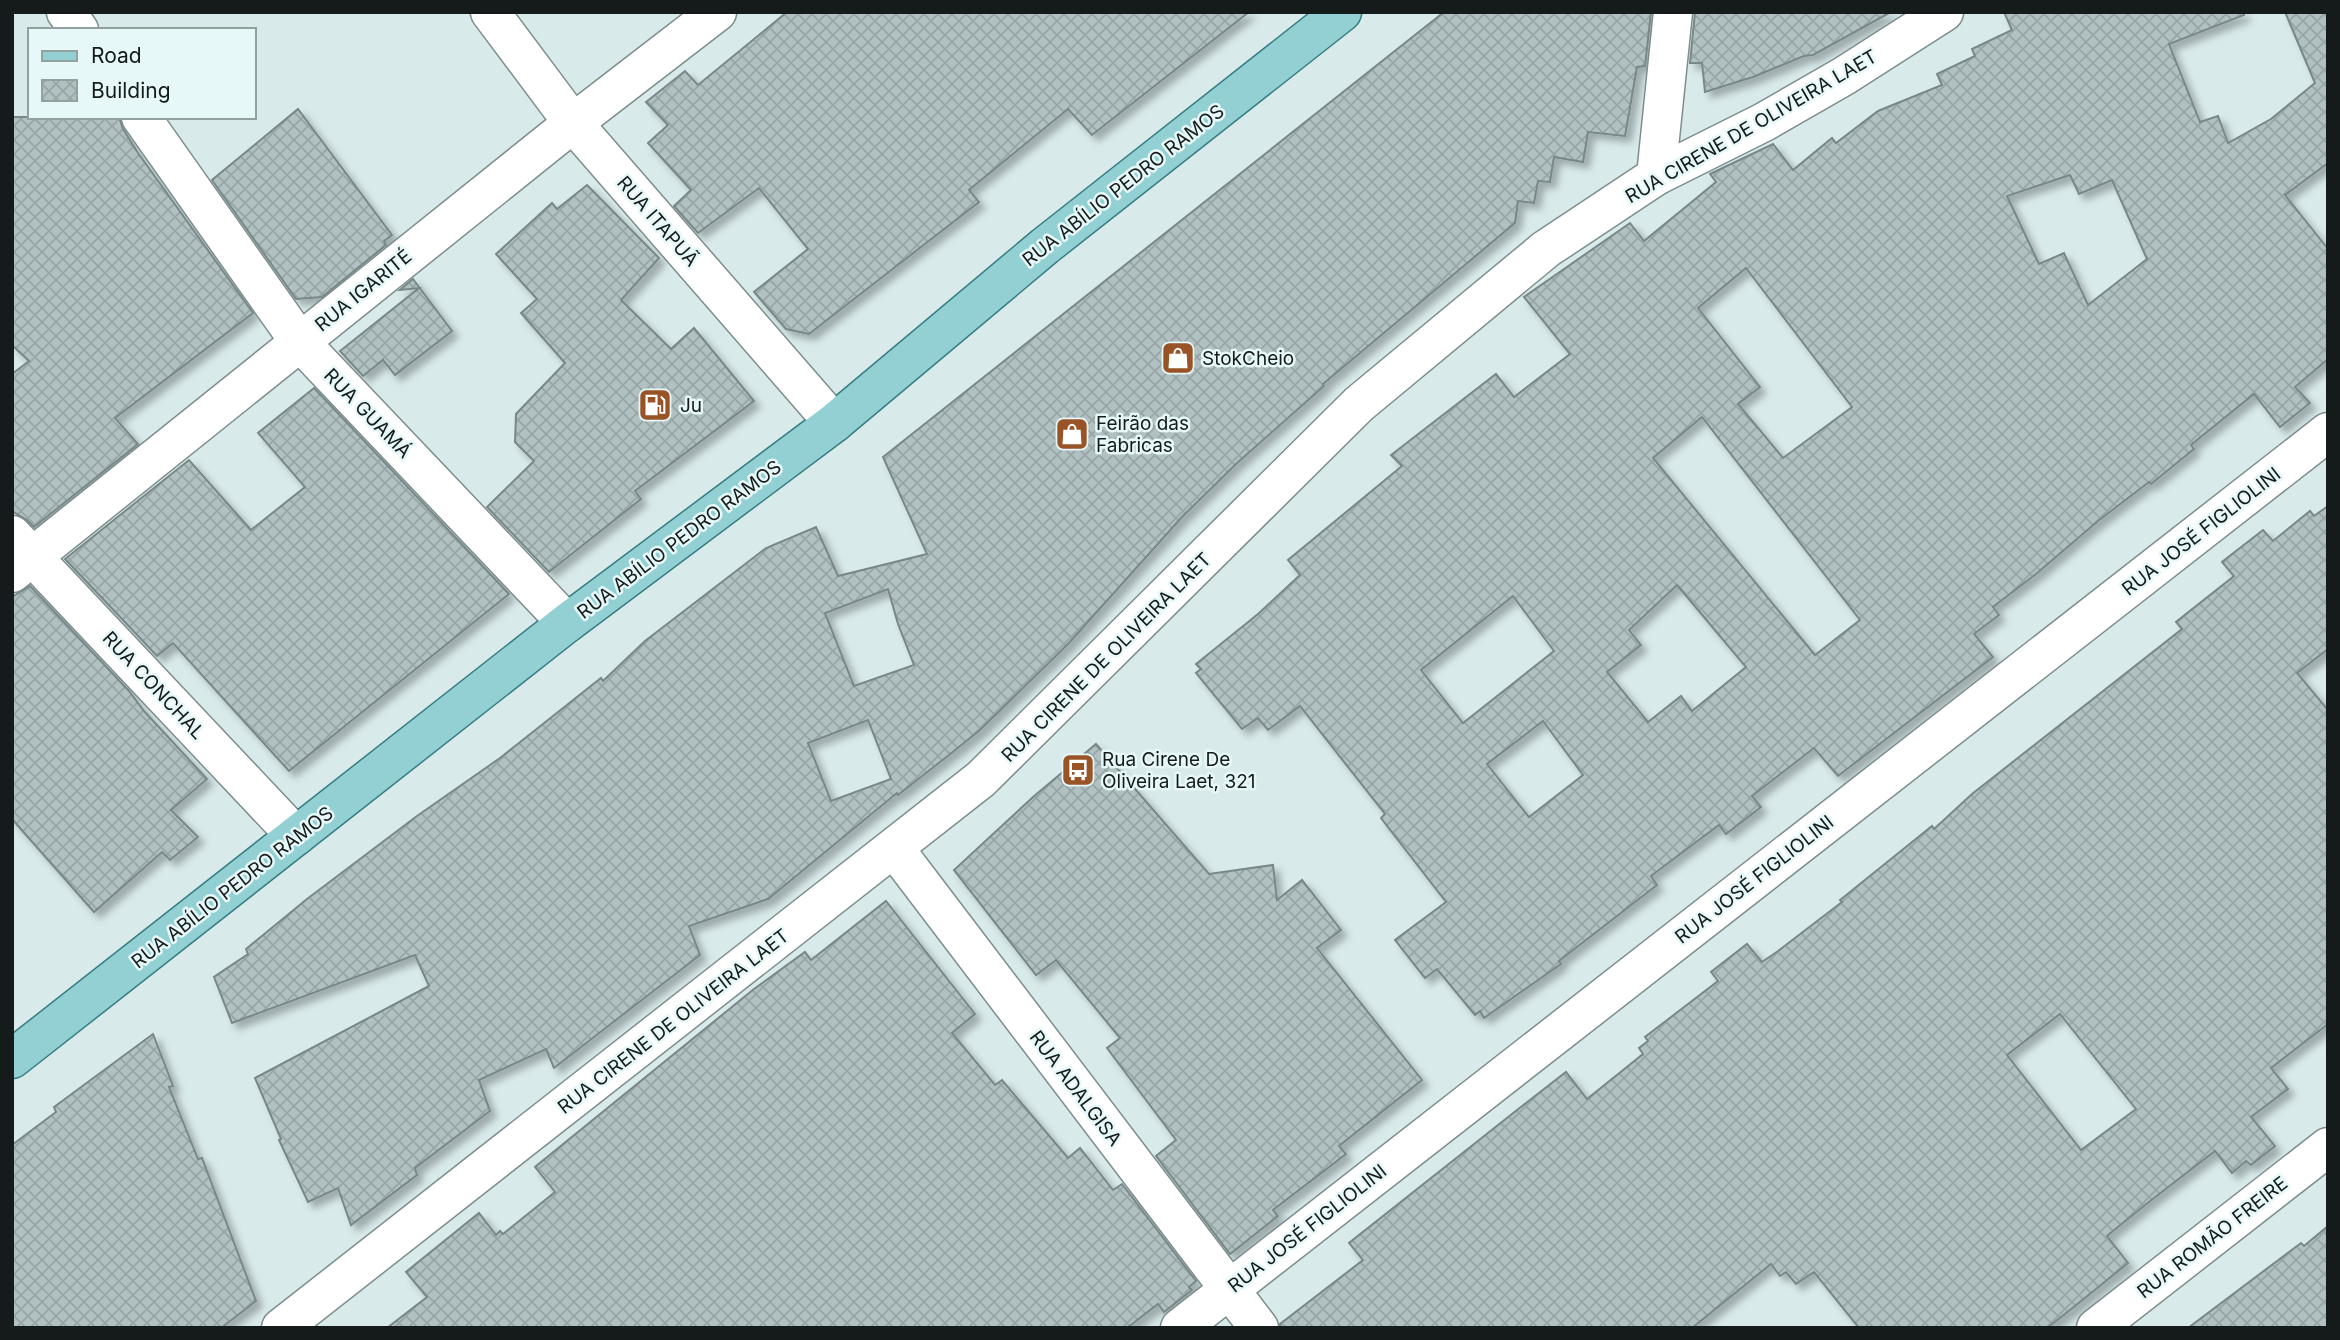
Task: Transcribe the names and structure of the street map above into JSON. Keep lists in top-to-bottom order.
{
  "streets": {
    "main road": ["RUA ABÍLIO PEDRO RAMOS"],
    "street": [
      "RUA CIRENE DE OLIVEIRA LAET",
      "RUA ITAPUÃ",
      "RUA IGARITÉ",
      "RUA GUAMÁ",
      "RUA JOSÉ FIGLIOLINI",
      "RUA CONCHAL",
      "RUA ADALGISA",
      "RUA ROMÃO FREIRE"
    ]
  },
  "crossings": [
    ["RUA CIRENE DE OLIVEIRA LAET", "RUA ADALGISA"],
    ["RUA ABÍLIO PEDRO RAMOS", "RUA ITAPUÃ"],
    ["RUA ABÍLIO PEDRO RAMOS", "RUA GUAMÁ"],
    ["RUA ABÍLIO PEDRO RAMOS", "RUA CONCHAL"],
    ["RUA ITAPUÃ", "RUA IGARITÉ"],
    ["RUA IGARITÉ", "RUA GUAMÁ"],
    ["RUA IGARITÉ", "RUA CONCHAL"],
    ["RUA JOSÉ FIGLIOLINI", "RUA ADALGISA"]
  ],
  "places": {
    "shop": ["StokCheio", "Feirão das Fabricas"],
    "fuel station": ["Ju"],
    "bus stop": ["Rua Cirene De Oliveira Laet, 321"]
  },
  "legend": ["Road", "Building"]
}
